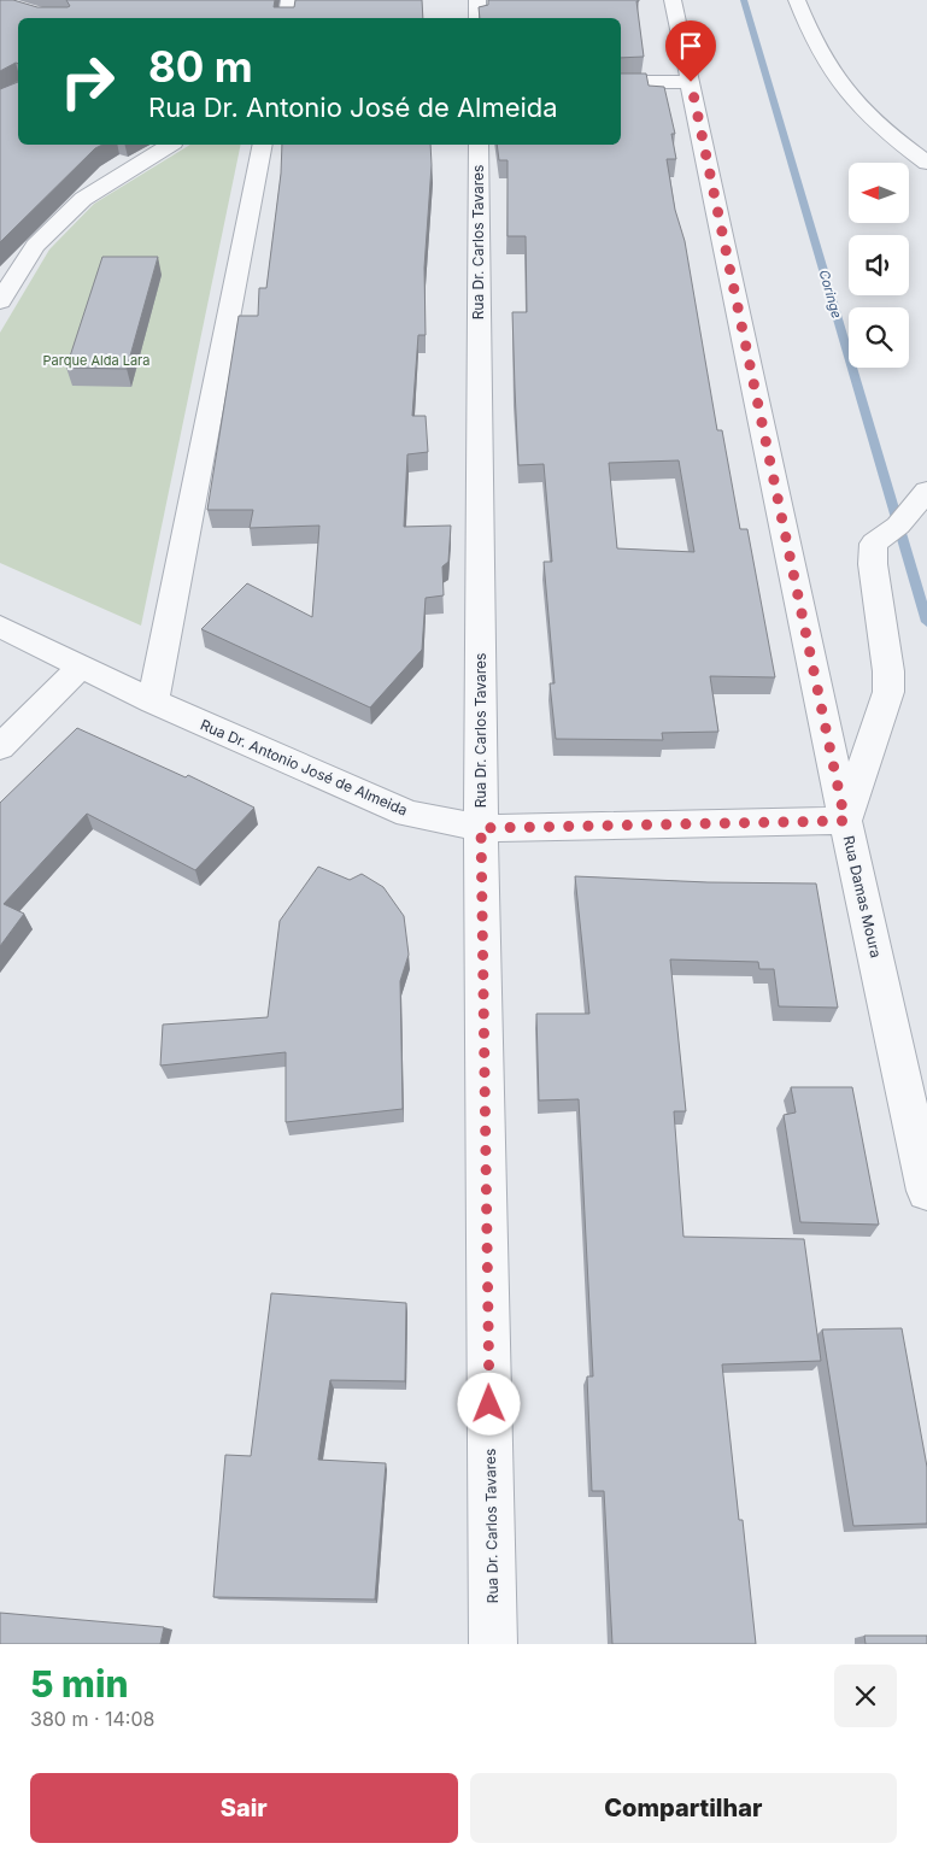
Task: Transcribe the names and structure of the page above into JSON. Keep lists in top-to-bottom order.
{
  "streets": {
    "street": ["Rua Dr. Carlos Tavares", "Rua Dr. Antonio José de Almeida", "Rua Damas Moura"]
  },
  "crossings": [
    ["Rua Dr. Carlos Tavares", "Rua Dr. Antonio José de Almeida"],
    ["Rua Dr. Antonio José de Almeida", "Rua Damas Moura"]
  ],
  "water": ["Coringe"],
  "parks": ["Parque Alda Lara"],
  "north": "left",
  "page": {
    "turn": ["80 m", "Rua Dr. Antonio José de Almeida"],
    "heading": ["5 min", "380 m · 14:08"],
    "buttons": ["Sair", "Compartilhar"]
  }
}
